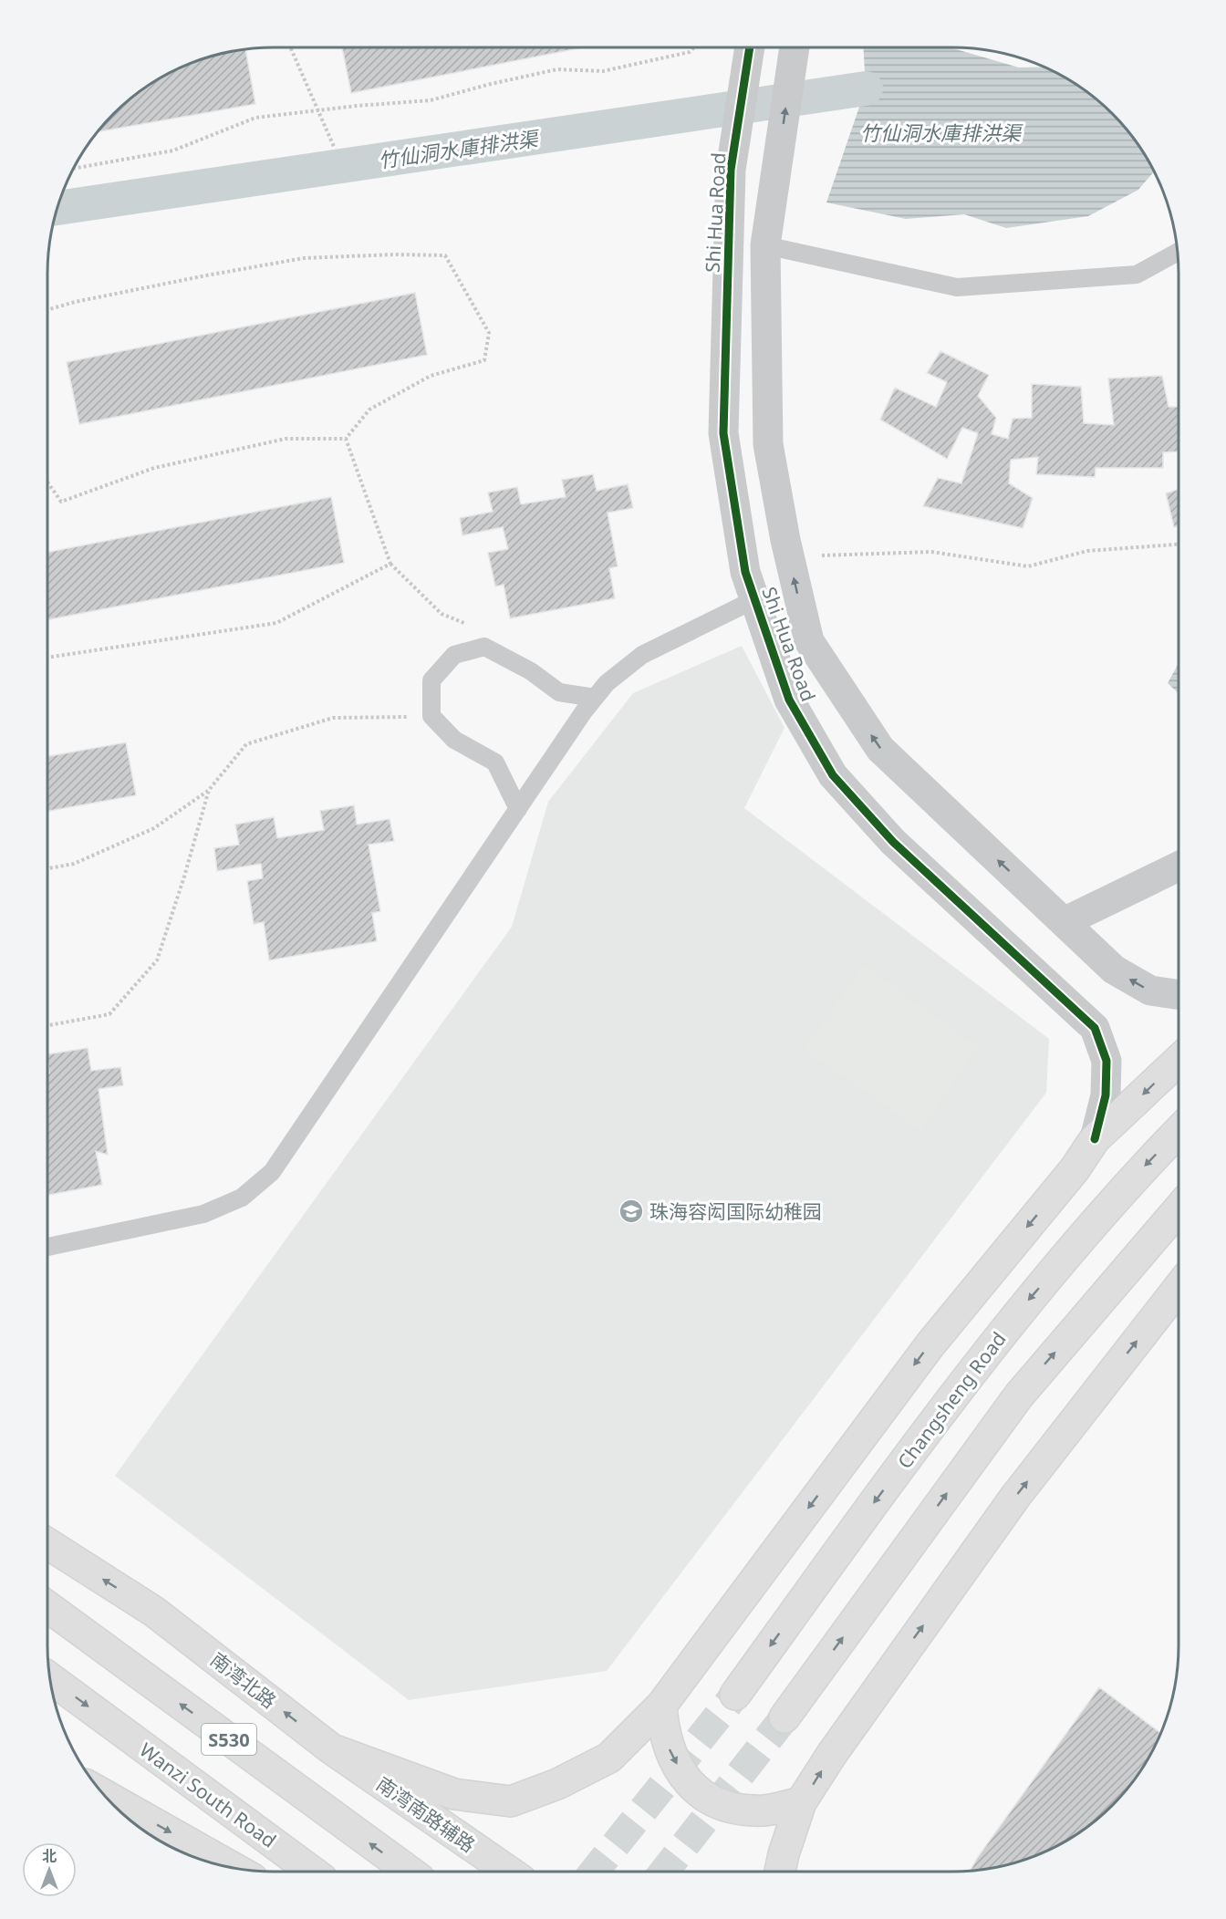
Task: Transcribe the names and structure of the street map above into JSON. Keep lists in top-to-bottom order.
{
  "streets": {
    "main road": [
      "Changsheng Road",
      "南湾北路",
      "S530",
      "南湾南路辅路"
    ],
    "street": ["Shi Hua Road"]
  },
  "crossings": [
    ["南湾北路", "南湾南路辅路"]
  ],
  "water": ["竹仙洞水庫排洪渠"],
  "places": {
    "school or university": ["珠海容闳国际幼稚园"]
  },
  "north": "top"
}
